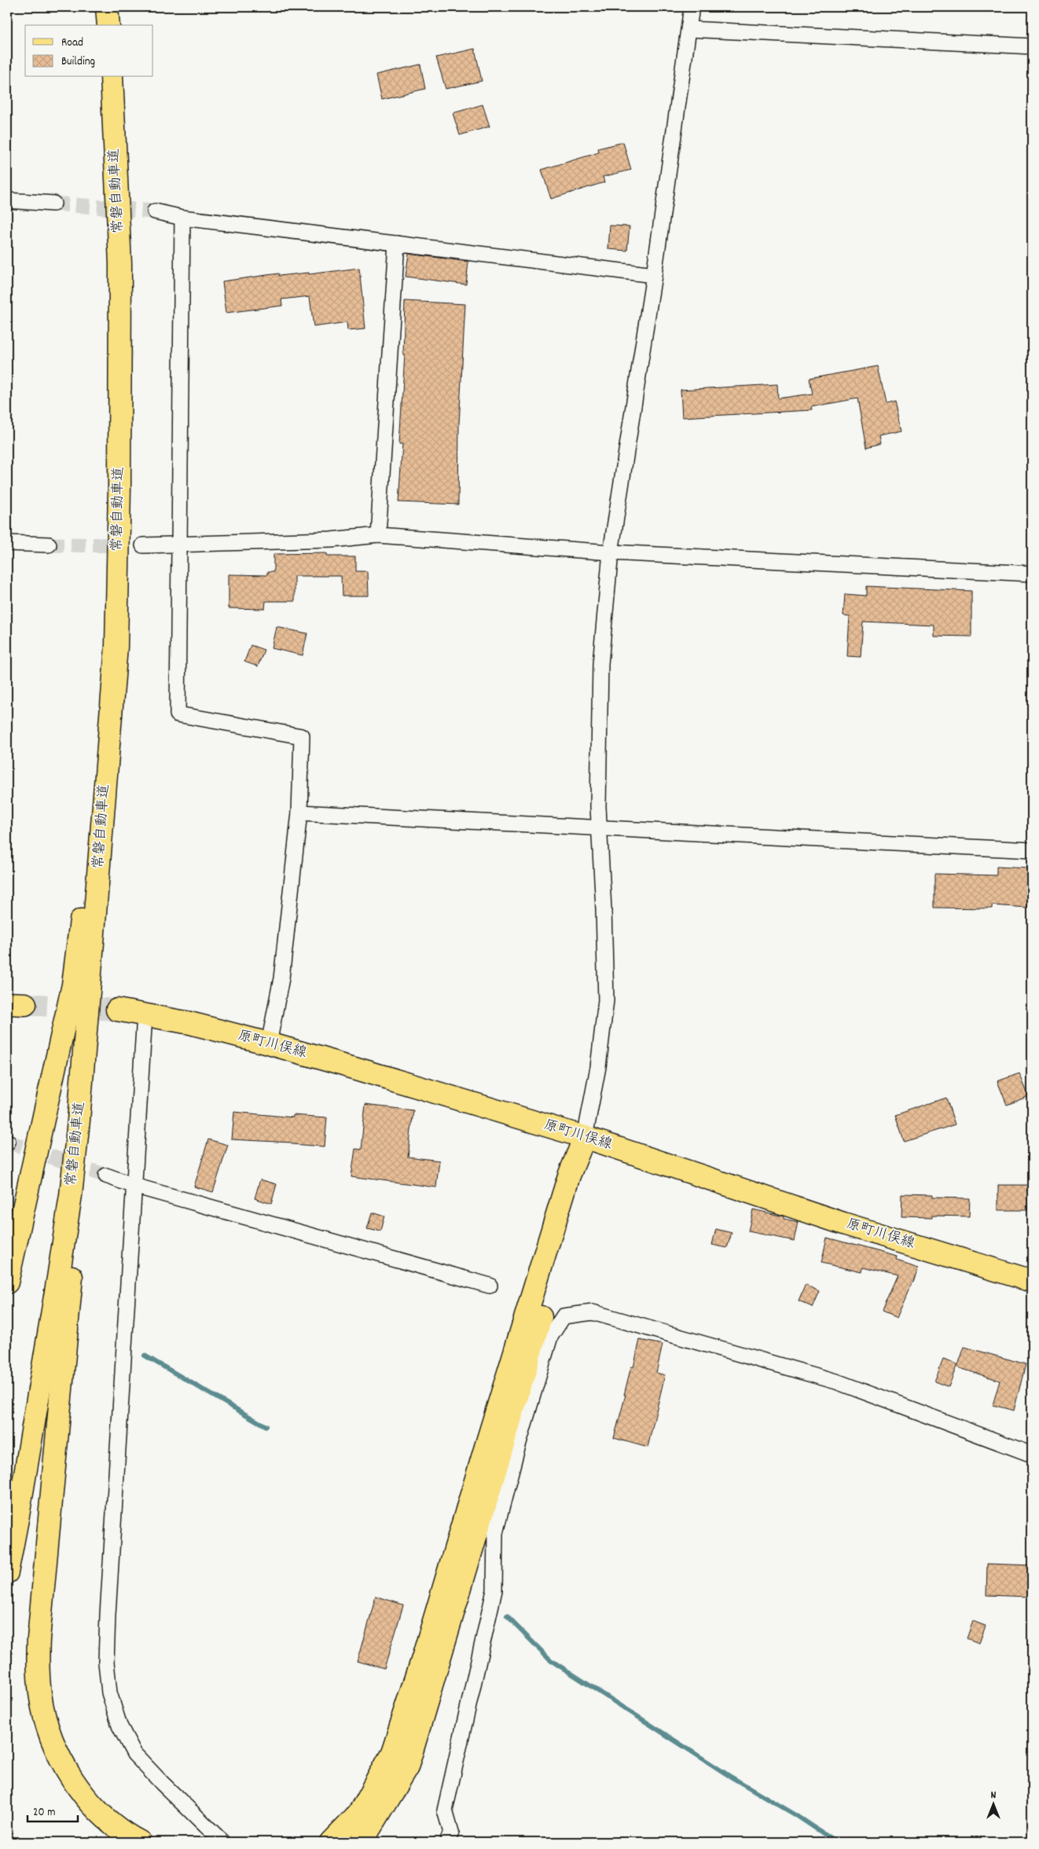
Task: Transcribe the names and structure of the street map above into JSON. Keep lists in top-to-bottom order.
{
  "streets": {
    "main road": ["常磐自動車道", "原町川俣線"]
  },
  "legend": ["Road", "Building"],
  "scale_bar": "20 m",
  "north": "top"
}
